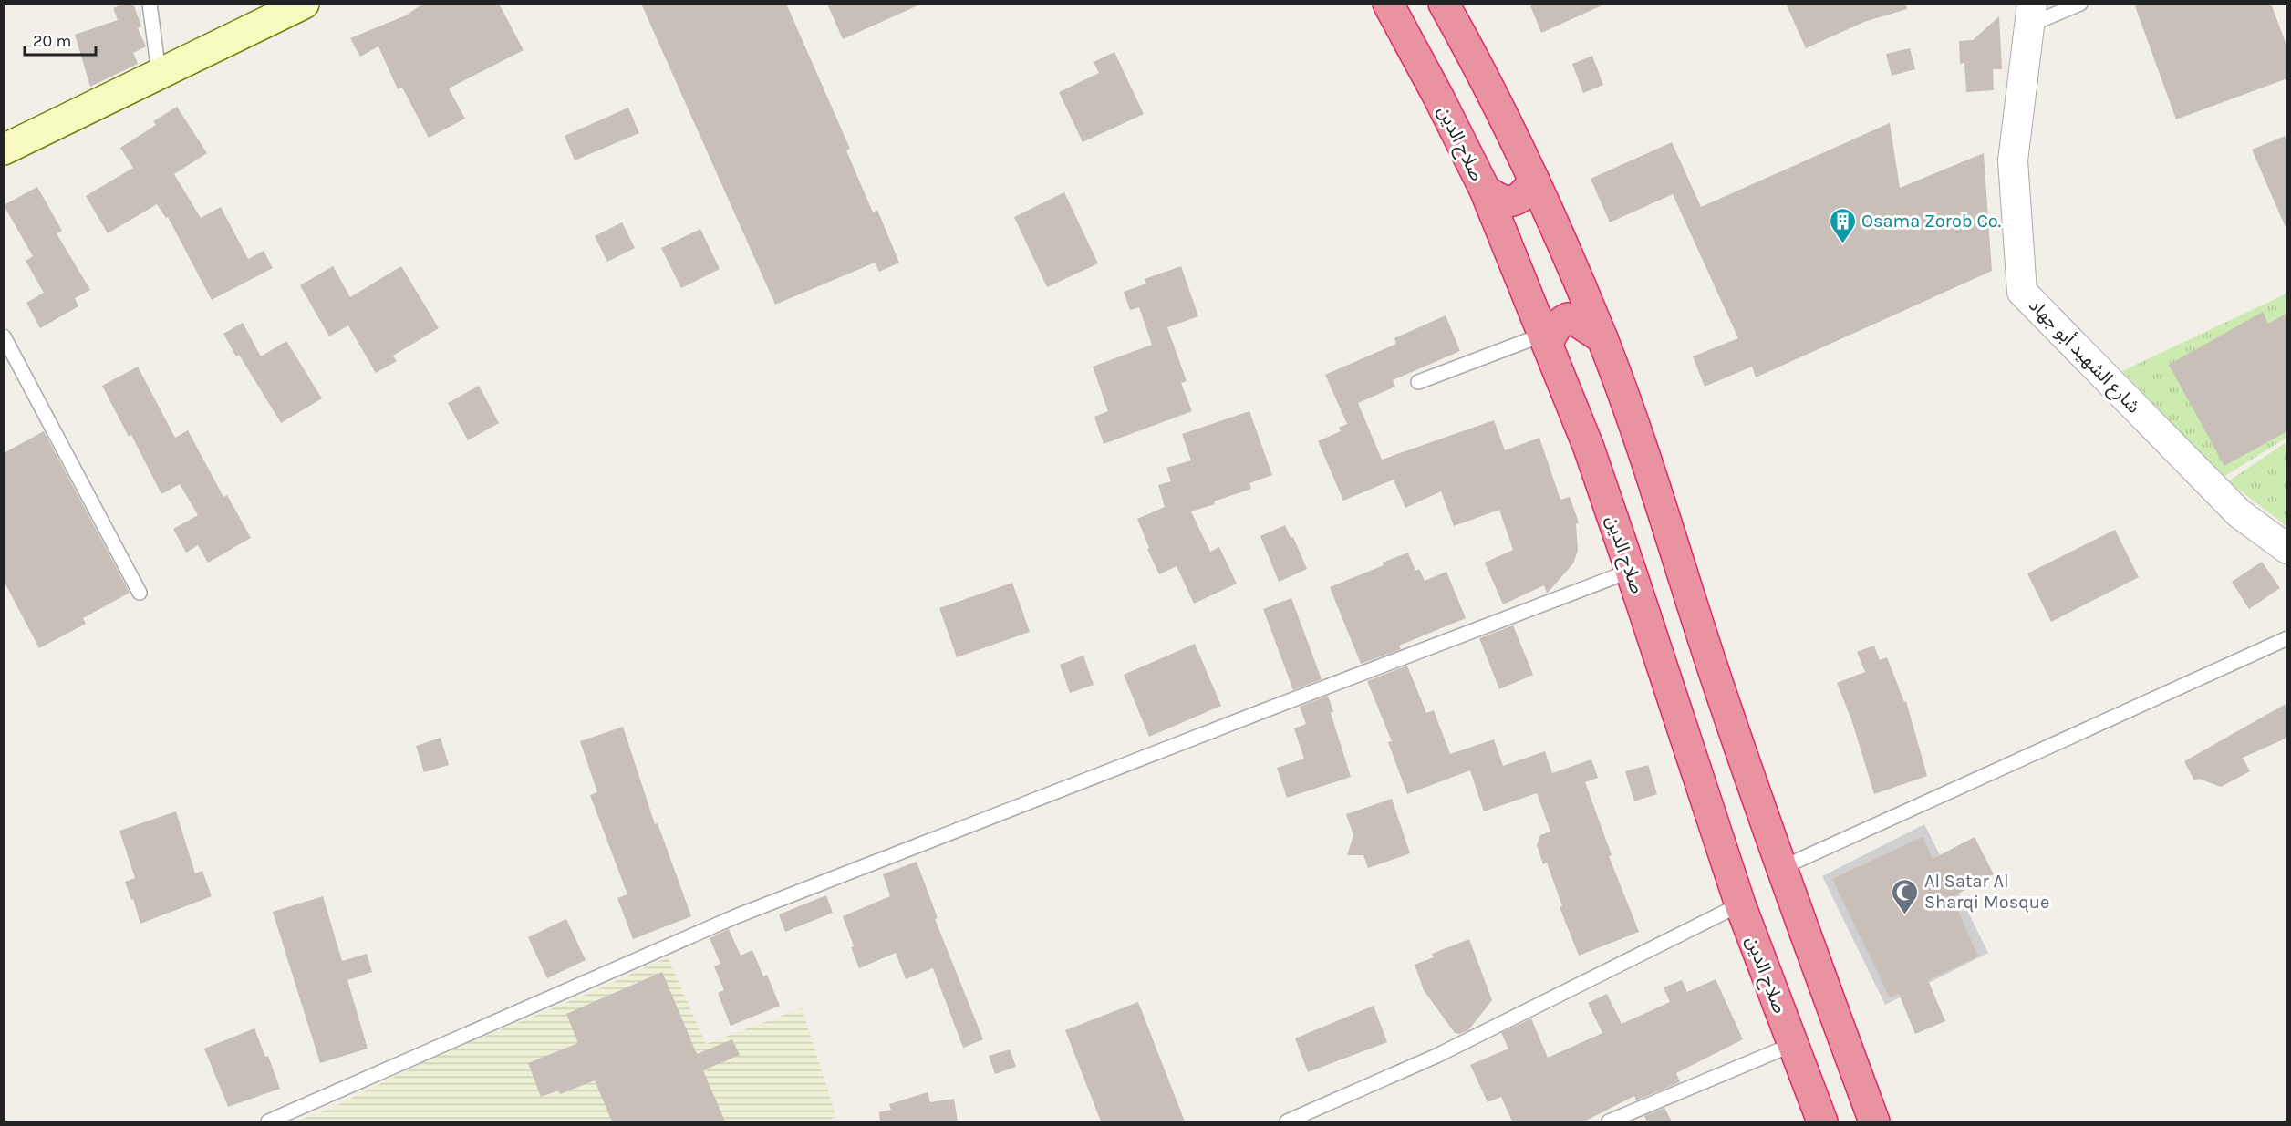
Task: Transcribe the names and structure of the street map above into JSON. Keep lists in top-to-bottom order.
{
  "streets": {
    "highway": ["صلاح الدين"],
    "street": ["شارع الشهيد أبو جهاد"]
  },
  "places": {
    "building": ["Osama Zorob Co."],
    "mosque": ["Al Satar Al Sharqi Mosque"]
  },
  "scale_bar": "20 m"
}
